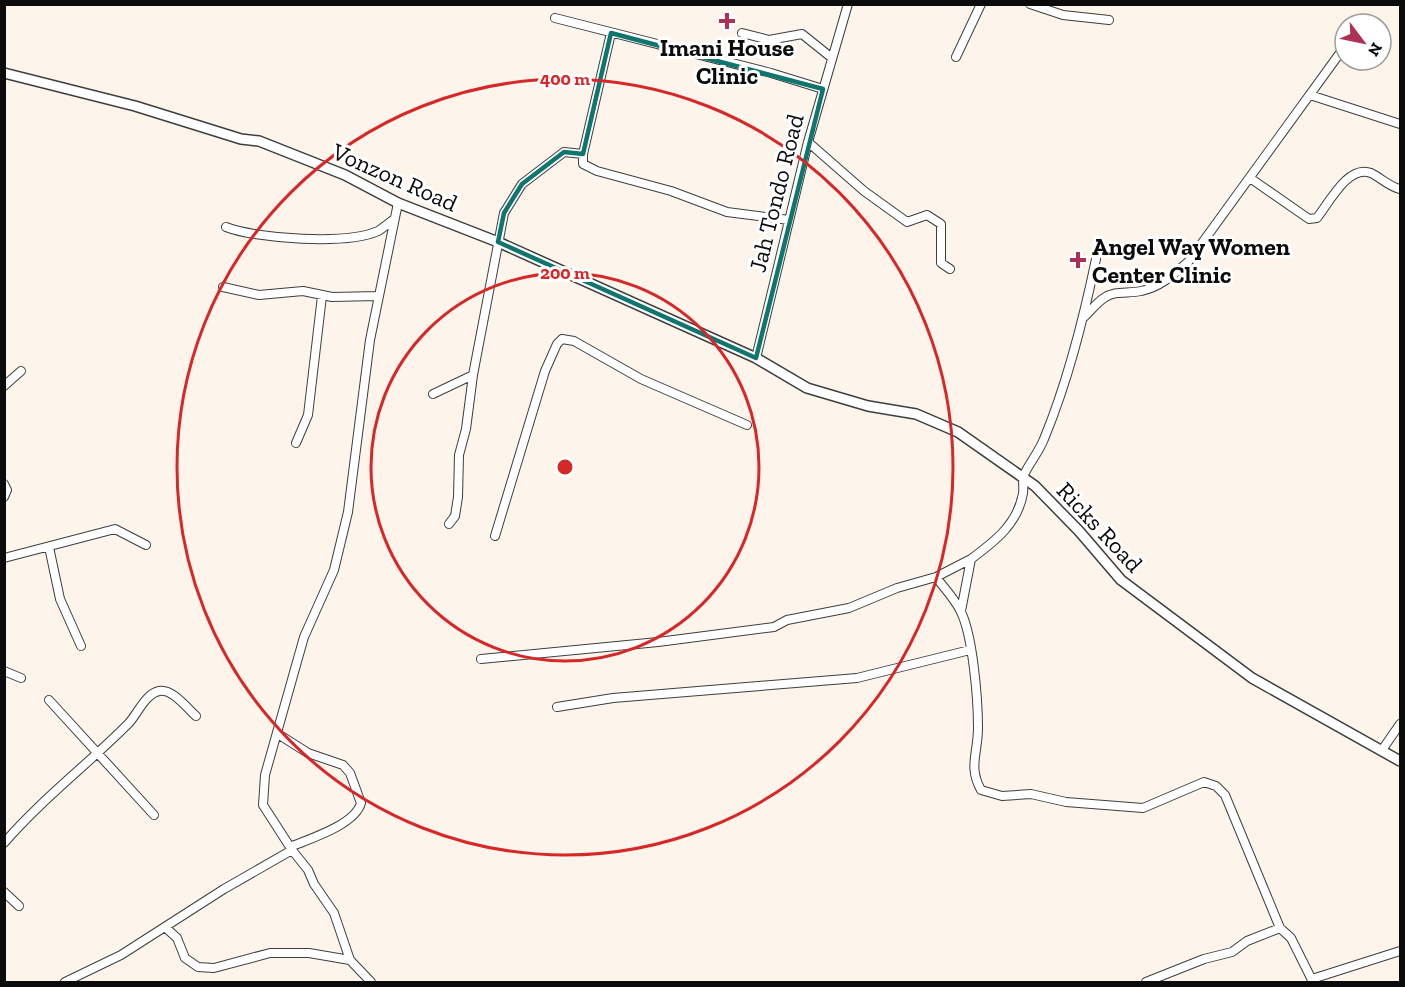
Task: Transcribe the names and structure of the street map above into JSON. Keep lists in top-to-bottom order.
{
  "streets": {
    "street": ["Vonzon Road", "Jah Tondo Road", "Ricks Road"]
  },
  "crossings": [
    ["Vonzon Road", "Jah Tondo Road"],
    ["Vonzon Road", "Ricks Road"],
    ["Jah Tondo Road", "Ricks Road"]
  ],
  "places": {
    "health": ["Imani House Clinic", "Angel Way Women Center Clinic"]
  },
  "north": "bottom right",
  "rings": ["400 m", "200 m"]
}
